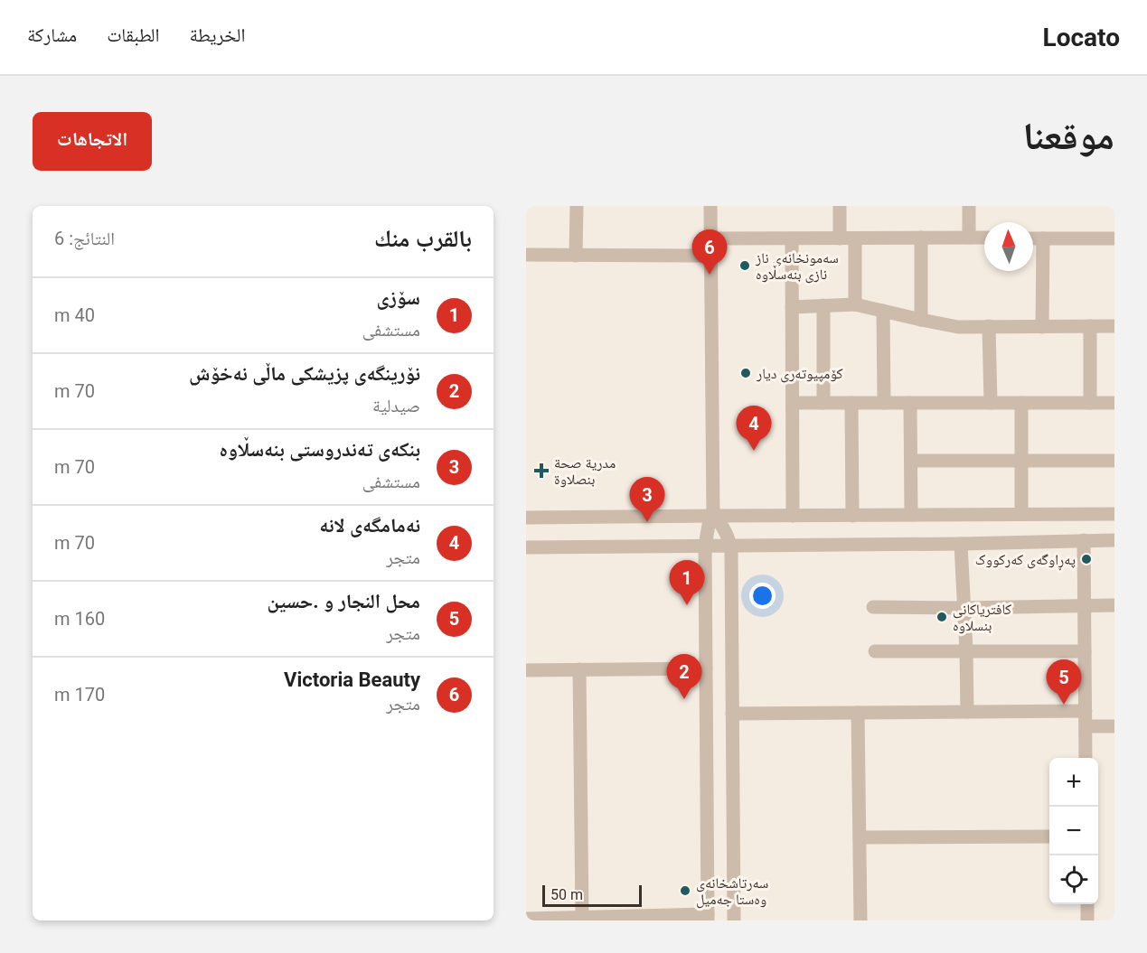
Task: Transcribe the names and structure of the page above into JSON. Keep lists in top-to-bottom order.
{
  "places": {
    "other": [
      "سەمونخانەی ناز نازی بنەسڵاوە",
      "کۆمپیوتەری دیار",
      "پەڕاوگەی کەرکووک",
      "كافترياكانى بنسلاوه",
      "سەرتاشخانەی وەستا جەمیل"
    ],
    "health": ["مدرية صحة بنصلاوة"]
  },
  "scale_bar": "50 m",
  "north": "top",
  "page": {
    "header": "Locato",
    "nav": ["الخريطة", "الطبقات", "مشاركة"],
    "title": "موقعنا",
    "buttons": "الاتجاهات",
    "heading": ["بالقرب منك", "النتائج: 6"],
    "pins": [
      "6",
      "4",
      "3",
      "1",
      "2",
      "5"
    ],
    "list": [
      {
        "mark": "1",
        "name": "سۆزی",
        "note": "مستشفى",
        "value": "40 m"
      },
      {
        "mark": "2",
        "name": "نۆرینگەی پزیشکی ماڵی نەخۆش",
        "note": "صيدلية",
        "value": "70 m"
      },
      {
        "mark": "3",
        "name": "بنكەی تەندروستی بنەسڵاوە",
        "note": "مستشفى",
        "value": "70 m"
      },
      {
        "mark": "4",
        "name": "نەمامگەی لانە",
        "note": "متجر",
        "value": "70 m"
      },
      {
        "mark": "5",
        "name": "محل النجار و .حسين",
        "note": "متجر",
        "value": "160 m"
      },
      {
        "mark": "6",
        "name": "Victoria Beauty",
        "note": "متجر",
        "value": "170 m"
      }
    ],
    "map_buttons": ["+", "−"],
    "scale": "50 m"
  }
}
